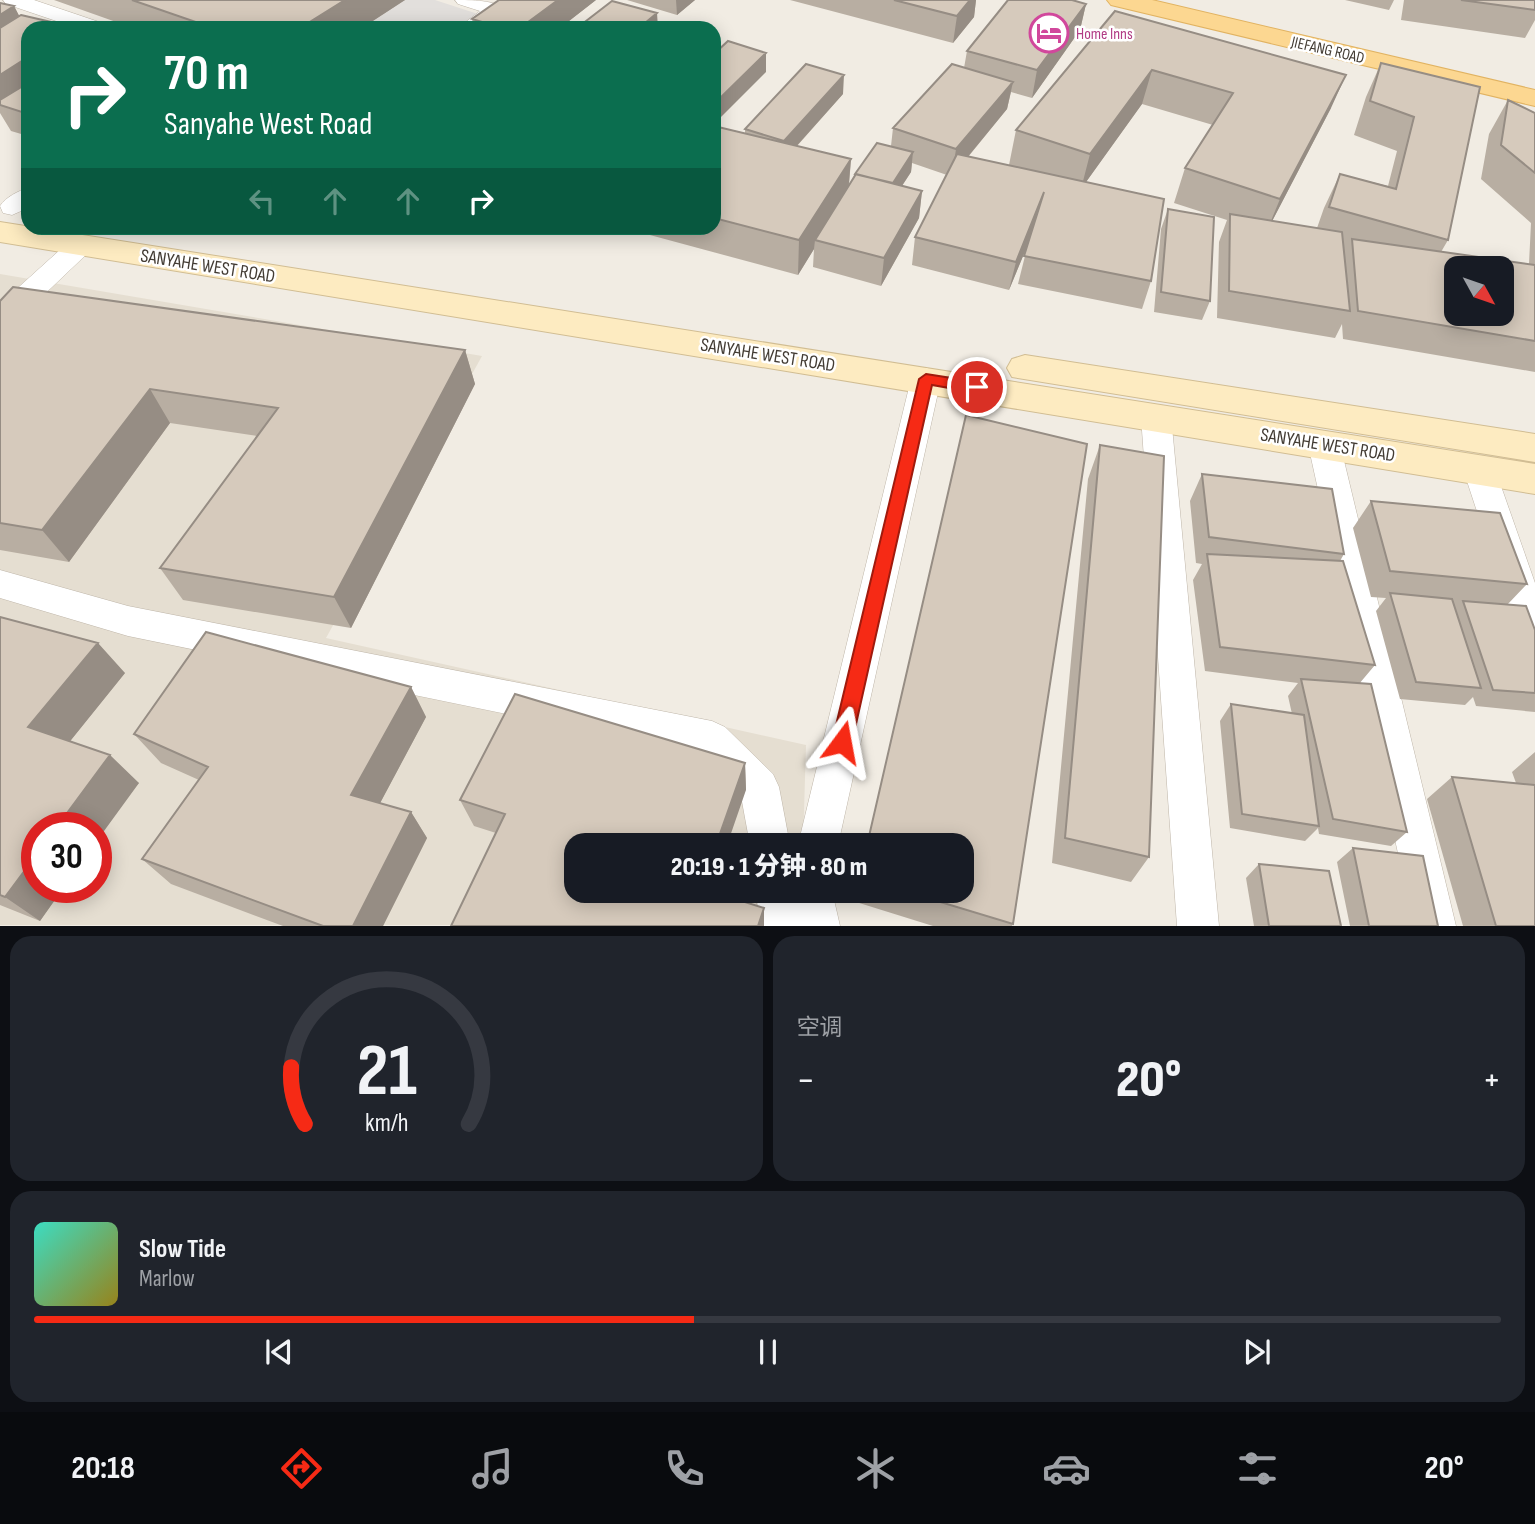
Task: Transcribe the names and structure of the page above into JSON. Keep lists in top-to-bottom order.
{
  "streets": {
    "main road": ["JIEFANG ROAD", "SANYAHE WEST ROAD"]
  },
  "places": {
    "hotel": ["Home Inns"]
  },
  "north": "bottom right",
  "page": {
    "turn": ["70 m", "Sanyahe West Road"],
    "limit": "30",
    "trip": "20:19 · 1 分钟 · 80 m",
    "tile": "空调",
    "heat": ["−", "20°", "+"],
    "song": ["Slow Tide", "Marlow"],
    "tabs": ["20:18", "20°"],
    "gauge": ["21", "km/h"]
  }
}
